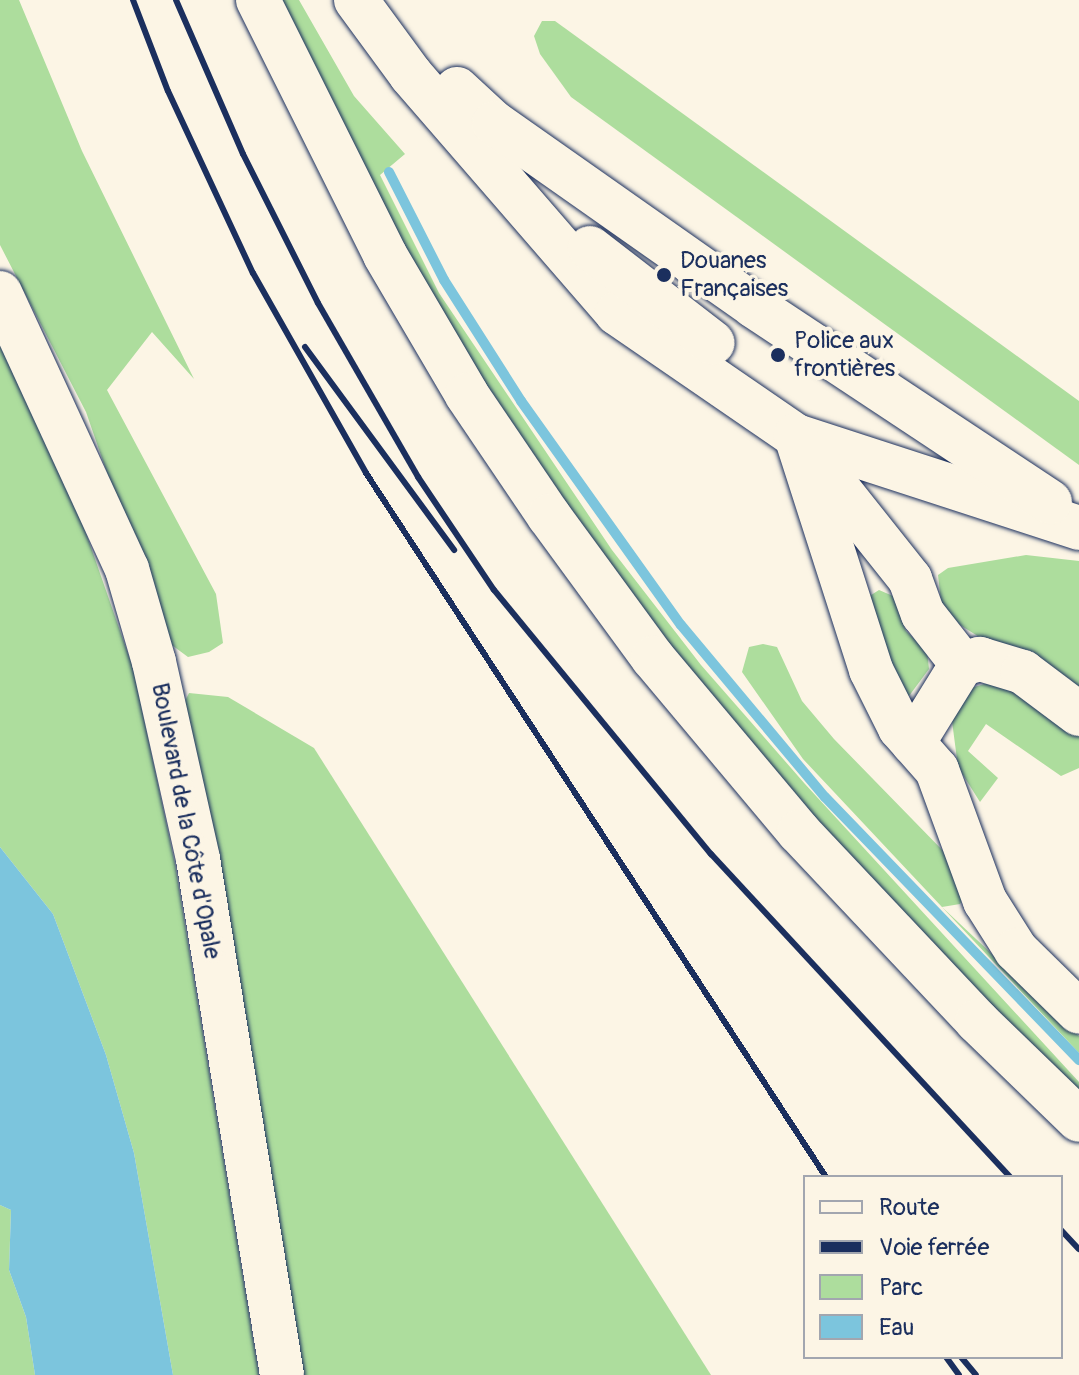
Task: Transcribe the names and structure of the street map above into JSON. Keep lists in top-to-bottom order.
{
  "streets": {
    "lane": ["Boulevard de la Côte d'Opale"]
  },
  "places": ["Douanes Françaises", "Police aux frontières"],
  "legend": [
    "Route",
    "Voie ferrée",
    "Parc",
    "Eau"
  ]
}
